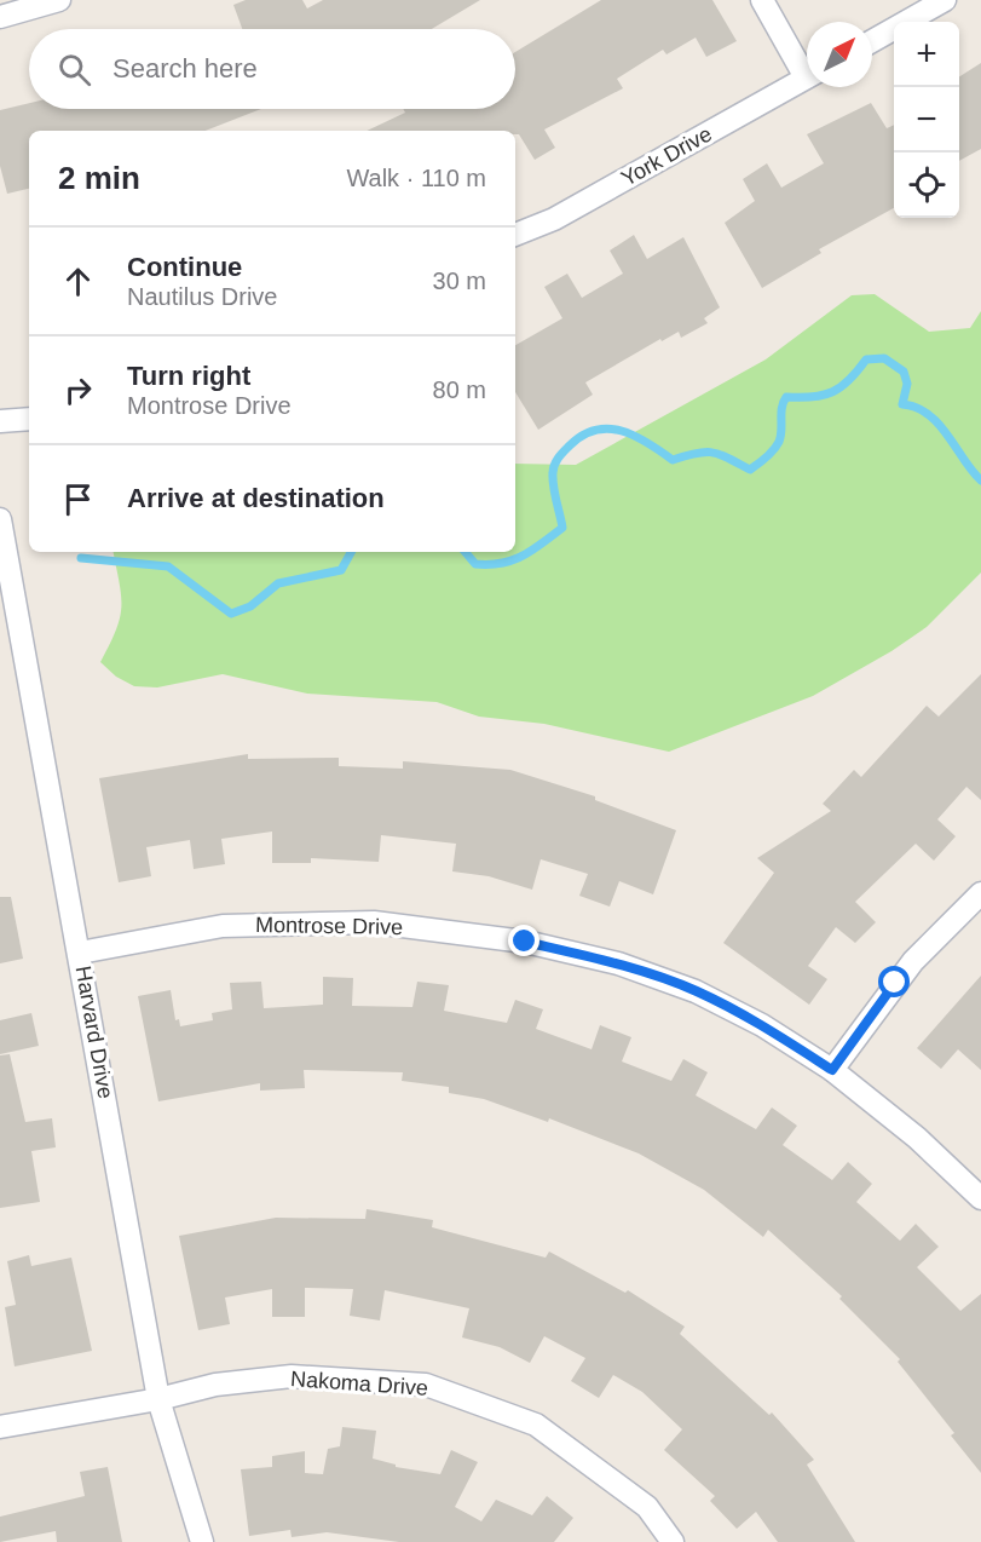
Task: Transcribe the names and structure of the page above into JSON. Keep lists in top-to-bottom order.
{
  "streets": {
    "street": [
      "York Drive",
      "Montrose Drive",
      "Harvard Drive",
      "Nakoma Drive"
    ]
  },
  "crossings": [
    ["Montrose Drive", "Harvard Drive"],
    ["Harvard Drive", "Nakoma Drive"]
  ],
  "north": "top right",
  "page": {
    "map_buttons": ["+", "−"],
    "search": "Search here",
    "heading": ["2 min", "Walk · 110 m"],
    "list": [
      ["Continue", "Nautilus Drive", "30 m"],
      ["Turn right", "Montrose Drive", "80 m"],
      "Arrive at destination"
    ]
  }
}
